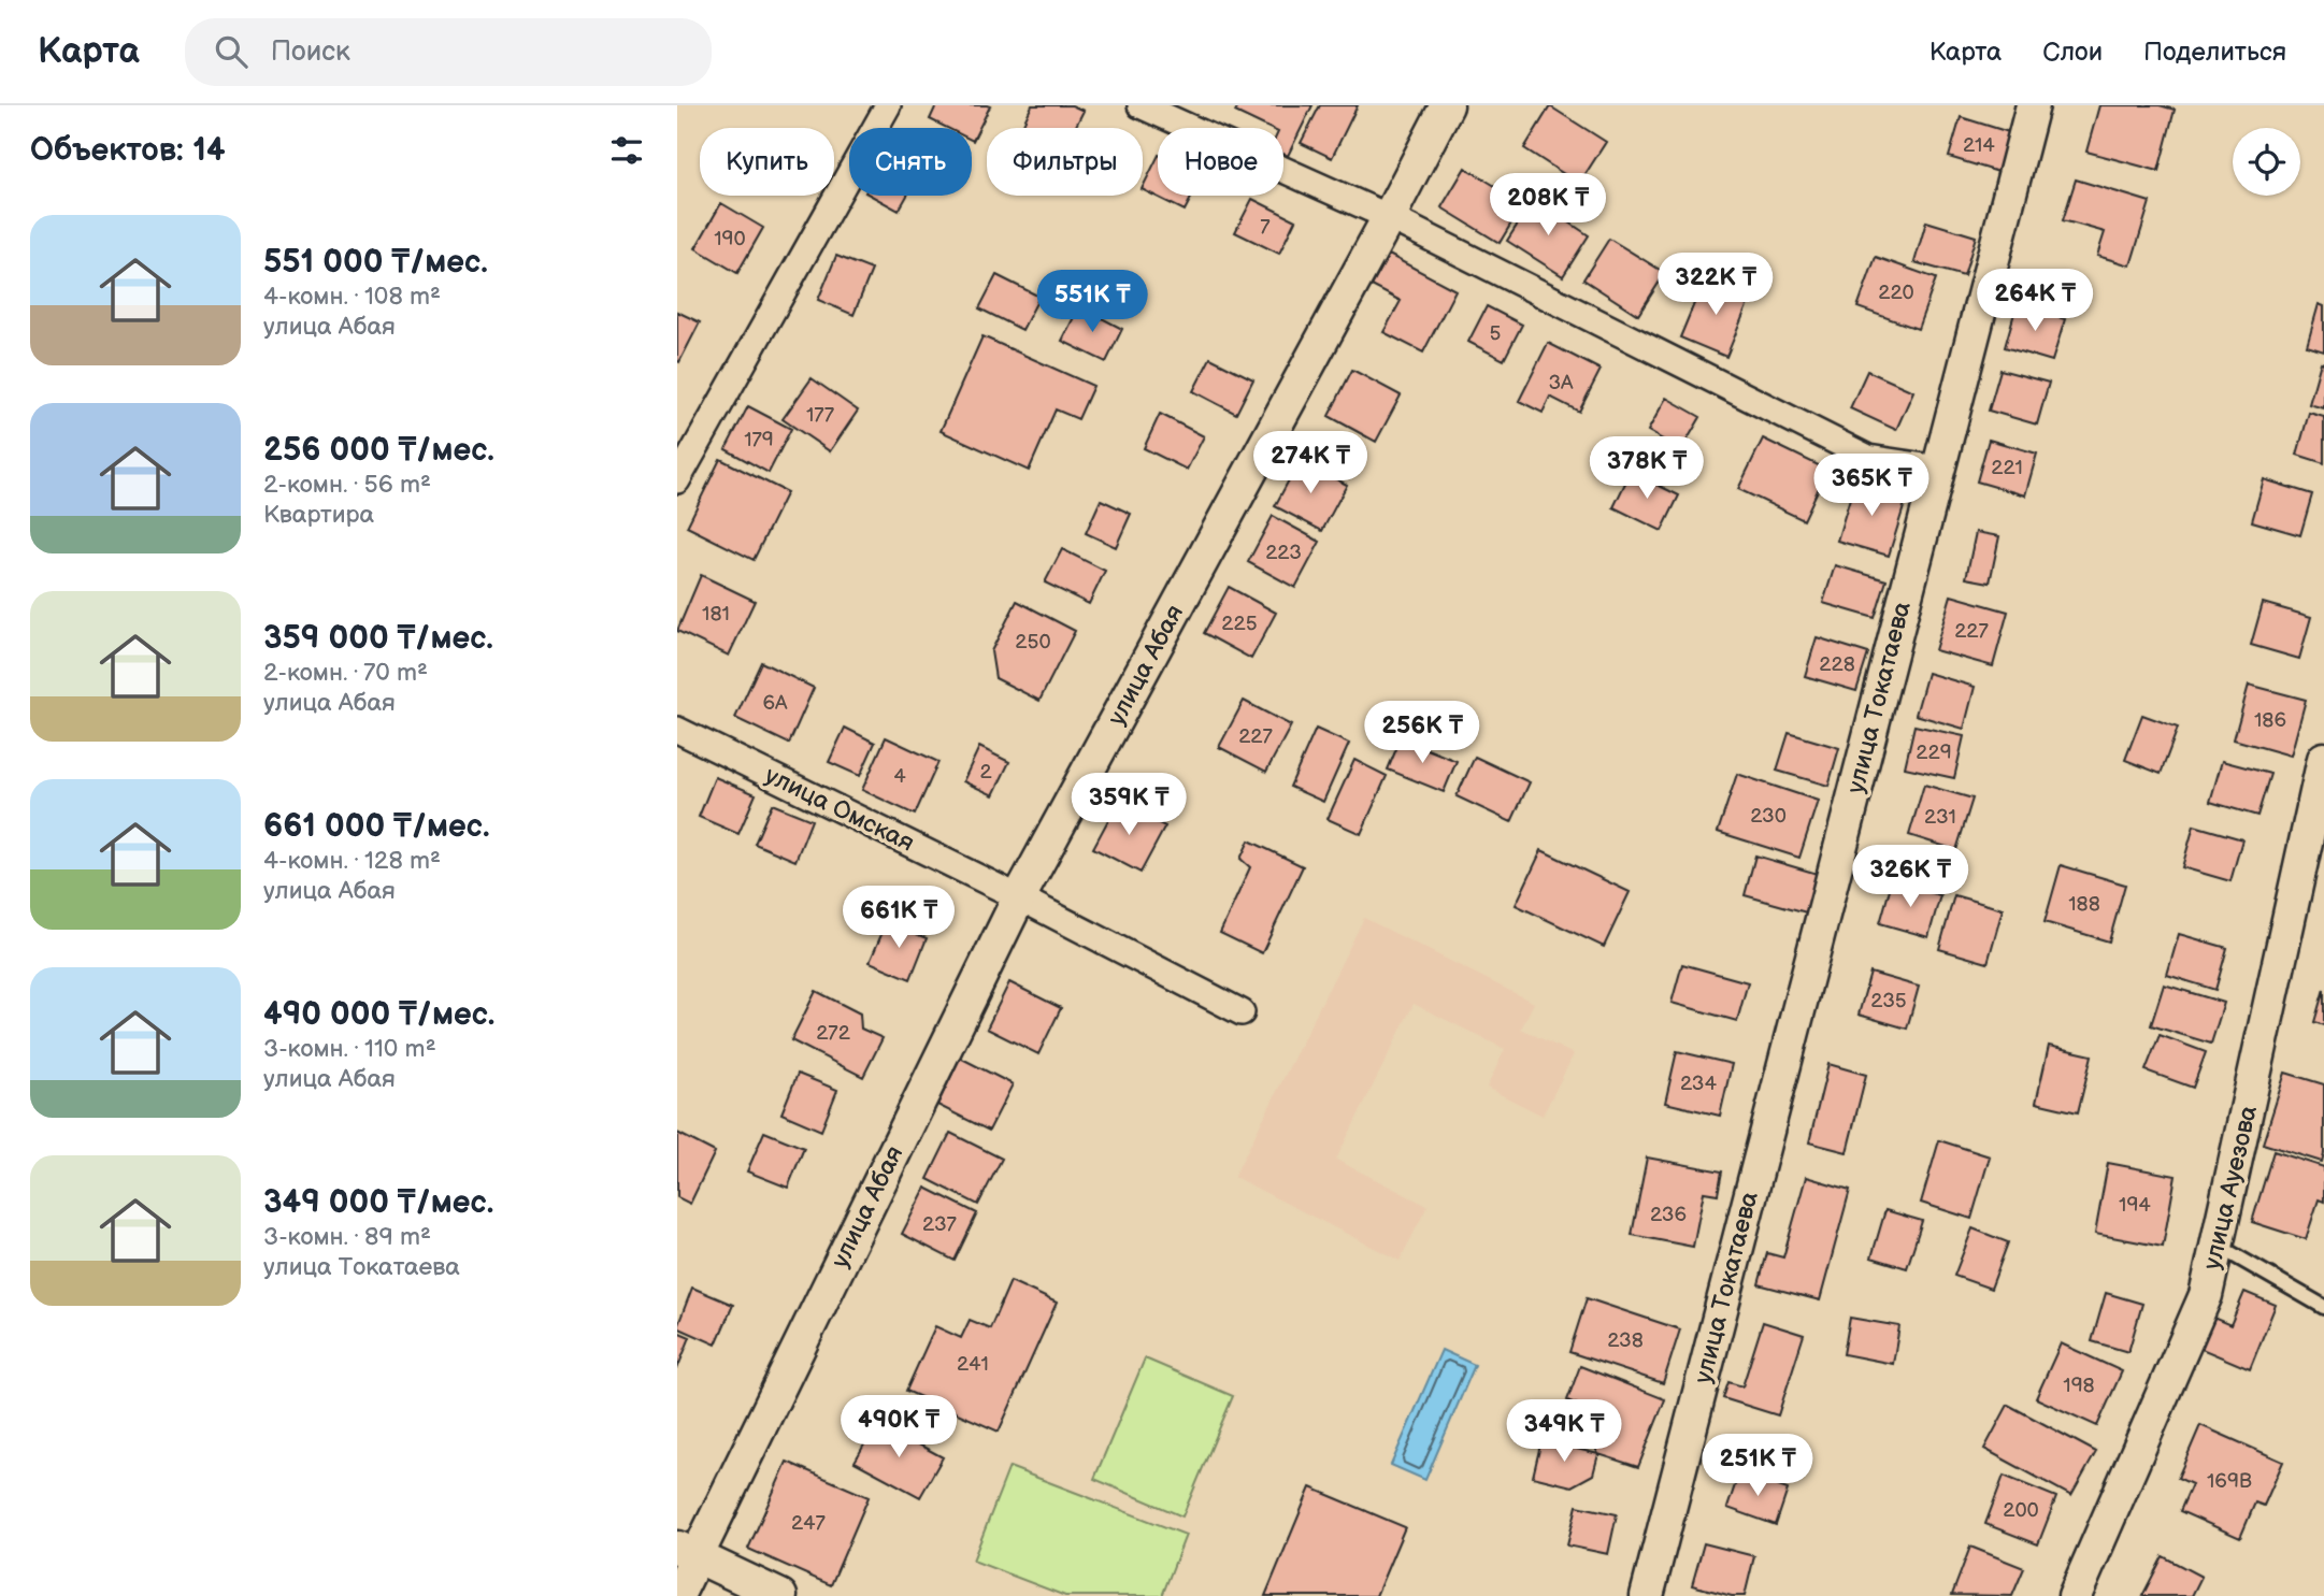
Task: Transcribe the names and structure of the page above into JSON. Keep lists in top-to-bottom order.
{
  "streets": {
    "street": [
      "улица Абая",
      "улица Токатаева",
      "улица Омская",
      "улица Ауезова"
    ]
  },
  "crossings": [
    ["улица Абая", "улица Омская"]
  ],
  "house_numbers": [
    "214",
    "7",
    "190",
    "220",
    "5",
    "3А",
    "177",
    "179",
    "221",
    "223",
    "181",
    "225",
    "227",
    "250",
    "228",
    "6А",
    "186",
    "227",
    "229",
    "2",
    "4",
    "230",
    "231",
    "188",
    "235",
    "272",
    "234",
    "194",
    "236",
    "237",
    "238",
    "241",
    "198",
    "169В",
    "200",
    "247"
  ],
  "page": {
    "header": "Карта",
    "search": "Поиск",
    "nav": ["Карта", "Слои", "Поделиться"],
    "heading": "Объектов: 14",
    "chip": [
      "Купить",
      "Снять",
      "Фильтры",
      "Новое"
    ],
    "price": [
      "208K ₸",
      "322K ₸",
      "264K ₸",
      "551K ₸",
      "274K ₸",
      "378K ₸",
      "365K ₸",
      "256K ₸",
      "359K ₸",
      "326K ₸",
      "661K ₸",
      "490K ₸",
      "349K ₸",
      "251K ₸"
    ],
    "list": [
      {
        "name": "551 000 ₸/мес.",
        "note": "4-комн. · 108 m² · улица Абая"
      },
      {
        "name": "256 000 ₸/мес.",
        "note": "2-комн. · 56 m² · Квартира"
      },
      {
        "name": "359 000 ₸/мес.",
        "note": "2-комн. · 70 m² · улица Абая"
      },
      {
        "name": "661 000 ₸/мес.",
        "note": "4-комн. · 128 m² · улица Абая"
      },
      {
        "name": "490 000 ₸/мес.",
        "note": "3-комн. · 110 m² · улица Абая"
      },
      {
        "name": "349 000 ₸/мес.",
        "note": "3-комн. · 89 m² · улица Токатаева"
      }
    ]
  }
}
